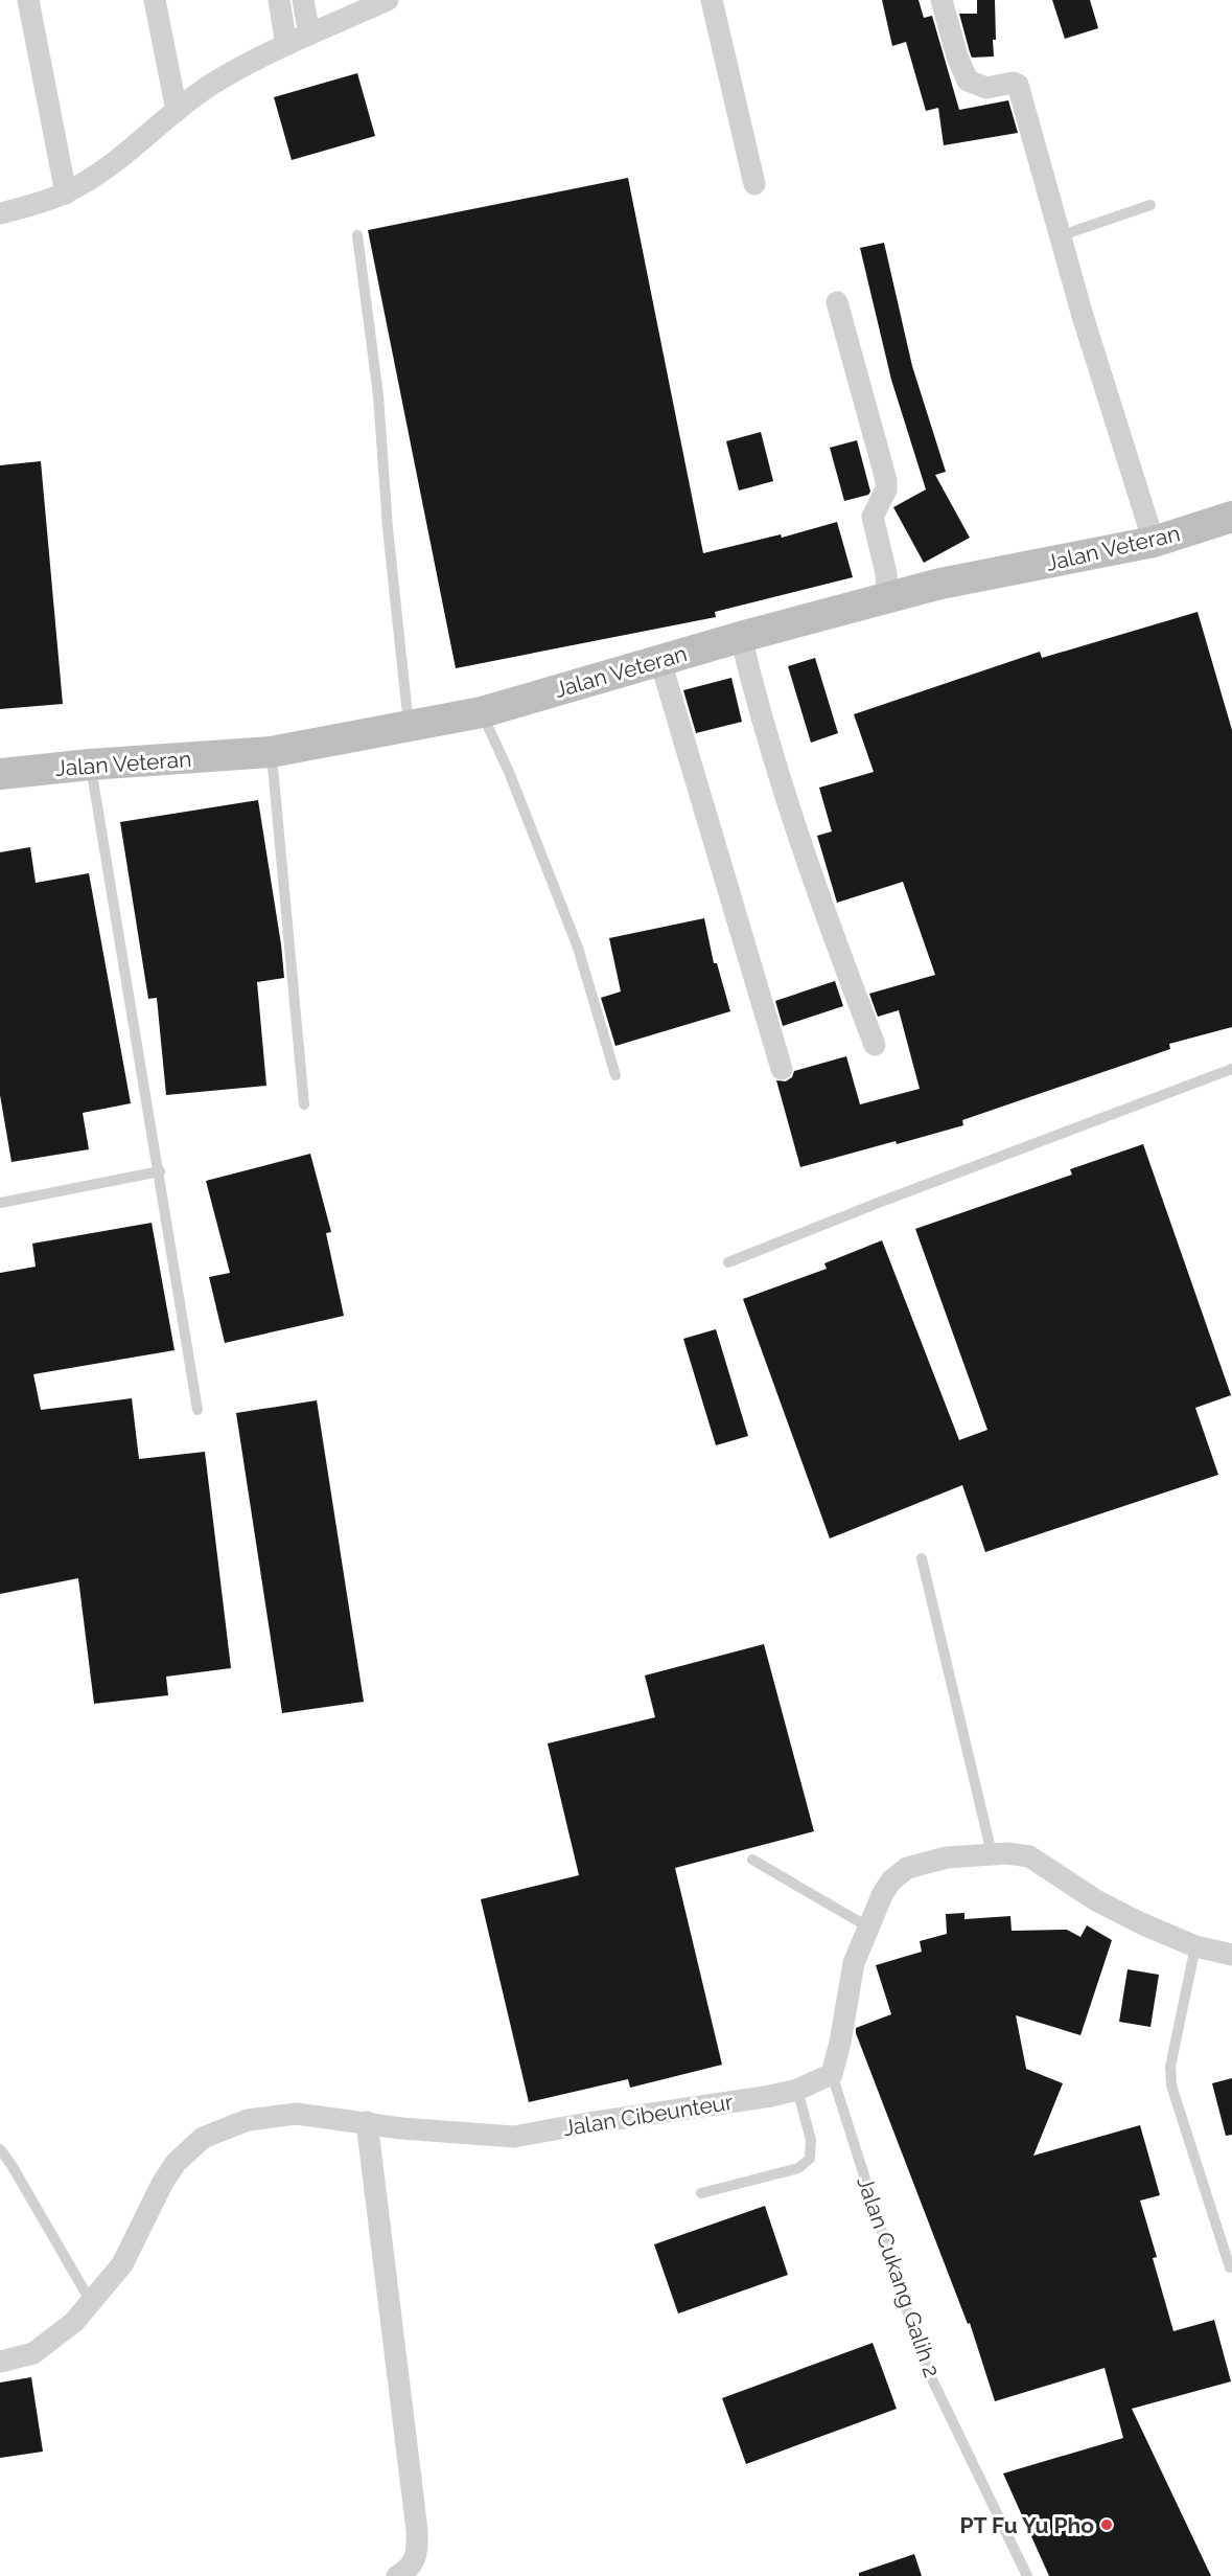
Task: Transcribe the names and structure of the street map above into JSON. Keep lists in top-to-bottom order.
{
  "streets": {
    "main road": ["Jalan Veteran"],
    "street": ["Jalan Cibeunteur"],
    "lane": ["Jalan Cukang Galih 2"]
  },
  "crossings": [
    ["Jalan Cibeunteur", "Jalan Cukang Galih 2"]
  ],
  "places": ["PT Fu Yu Pho"]
}
